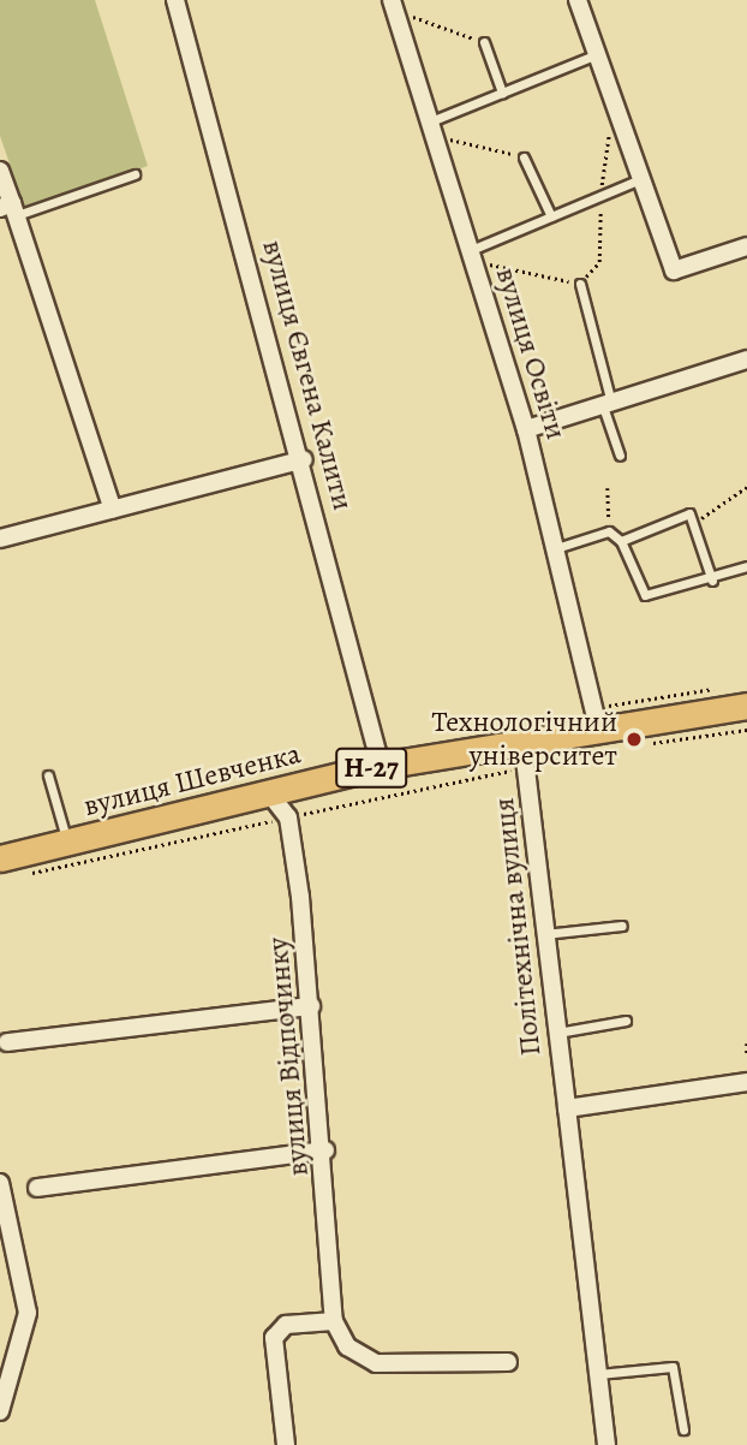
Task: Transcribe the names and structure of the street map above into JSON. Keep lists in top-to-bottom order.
{
  "streets": {
    "main road": ["Н-27", "вулиця Шевченка"],
    "street": [
      "вулиця Освіти",
      "вулиця Євгена Калити",
      "Політехнічна вулиця",
      "вулиця Відпочинку"
    ]
  },
  "crossings": [
    ["вулиця Освіти", "вулиця Шевченка"],
    ["вулиця Євгена Калити", "вулиця Шевченка"],
    ["вулиця Шевченка", "Політехнічна вулиця"]
  ],
  "places": ["Технологічний університет"]
}
